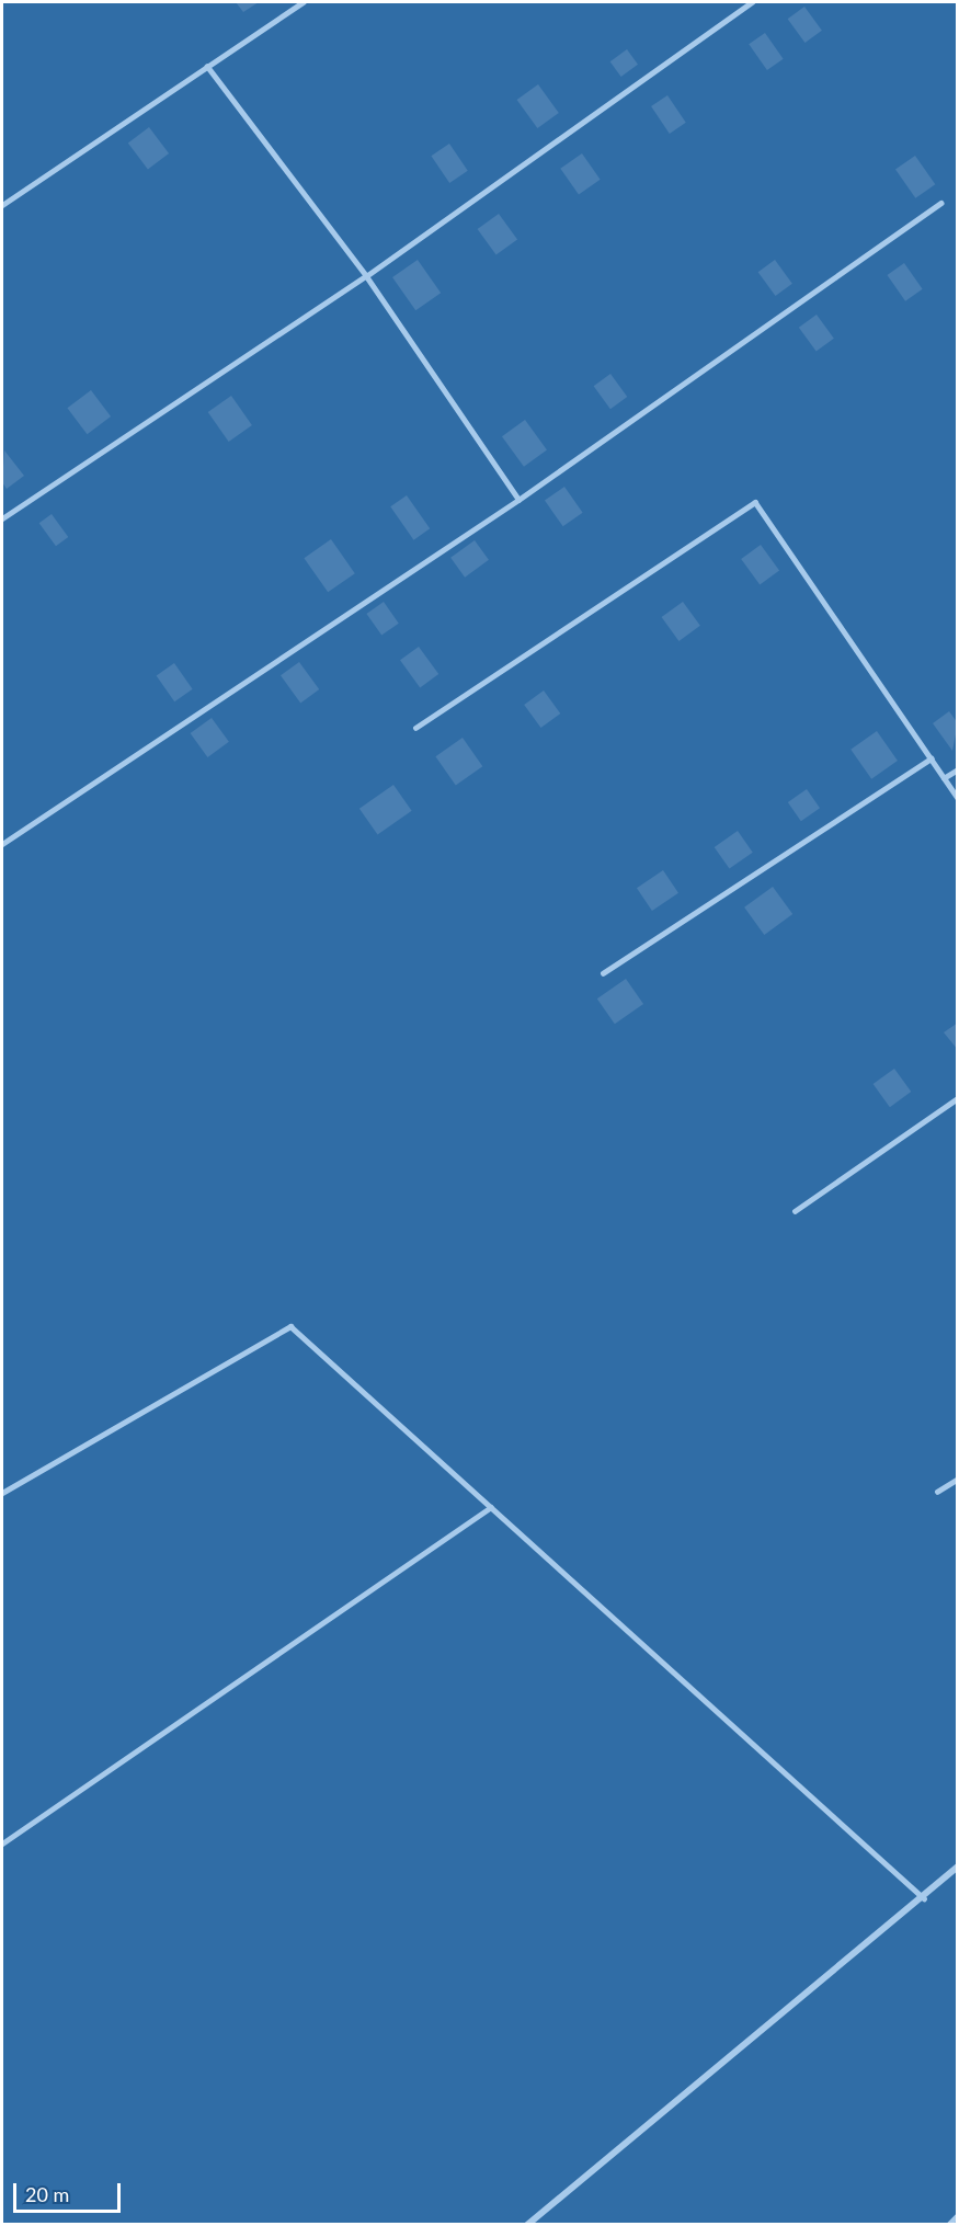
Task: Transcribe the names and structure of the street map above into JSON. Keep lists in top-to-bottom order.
{
  "scale_bar": "20 m"
}
